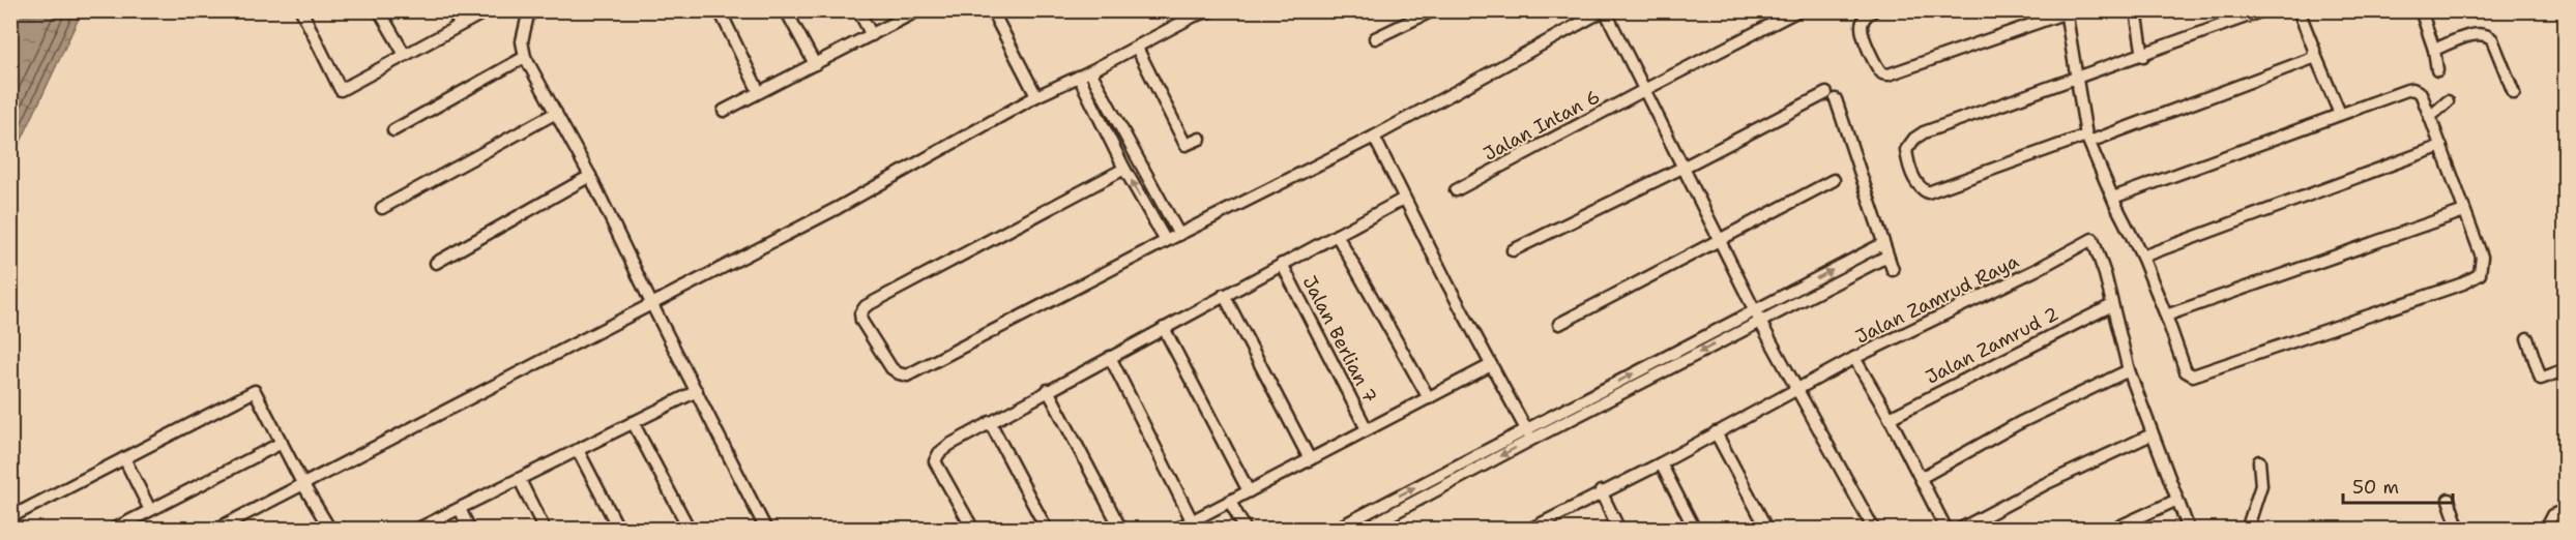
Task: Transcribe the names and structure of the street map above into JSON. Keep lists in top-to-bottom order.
{
  "streets": {
    "street": [
      "Jalan Intan 6",
      "Jalan Zamrud Raya",
      "Jalan Berlian 7",
      "Jalan Zamrud 2"
    ]
  },
  "crossings": [
    ["Jalan Zamrud Raya", "Jalan Zamrud 2"]
  ],
  "scale_bar": "50 m"
}
